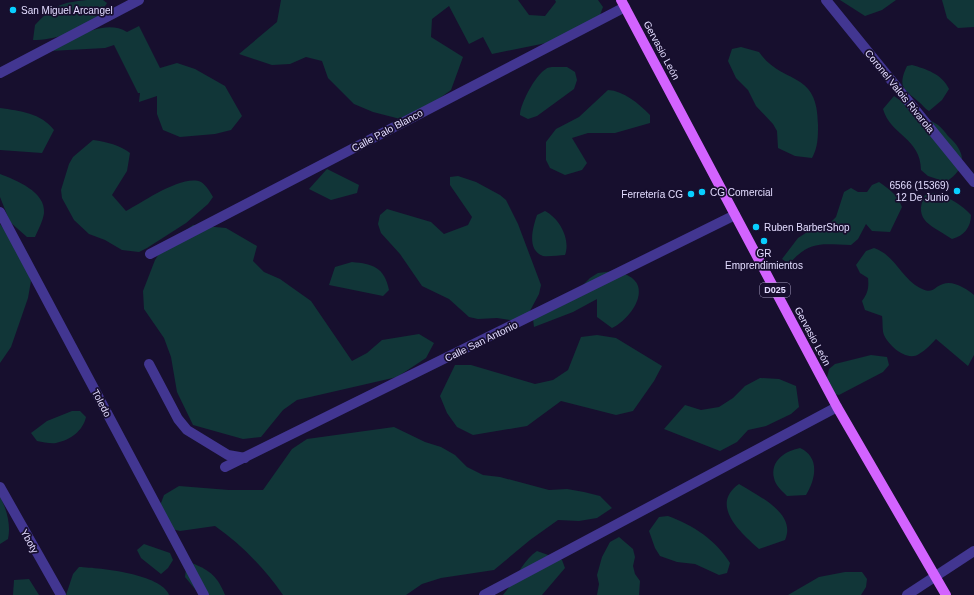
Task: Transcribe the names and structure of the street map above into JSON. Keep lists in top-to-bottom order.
{
  "streets": {
    "main road": ["Gervasio León", "D025"],
    "street": [
      "Coronel Valois Rivarola",
      "Calle Palo Blanco",
      "Calle San Antonio",
      "Toledo",
      "Yboty"
    ]
  },
  "crossings": [
    ["Gervasio León", "Calle Palo Blanco"],
    ["Gervasio León", "Calle San Antonio"]
  ],
  "places": [
    "San Miguel Arcangel",
    "6566 (15369) 12 De Junio",
    "CG Comercial",
    "Ferretería CG",
    "Ruben BarberShop",
    "GR Emprendimientos"
  ]
}
